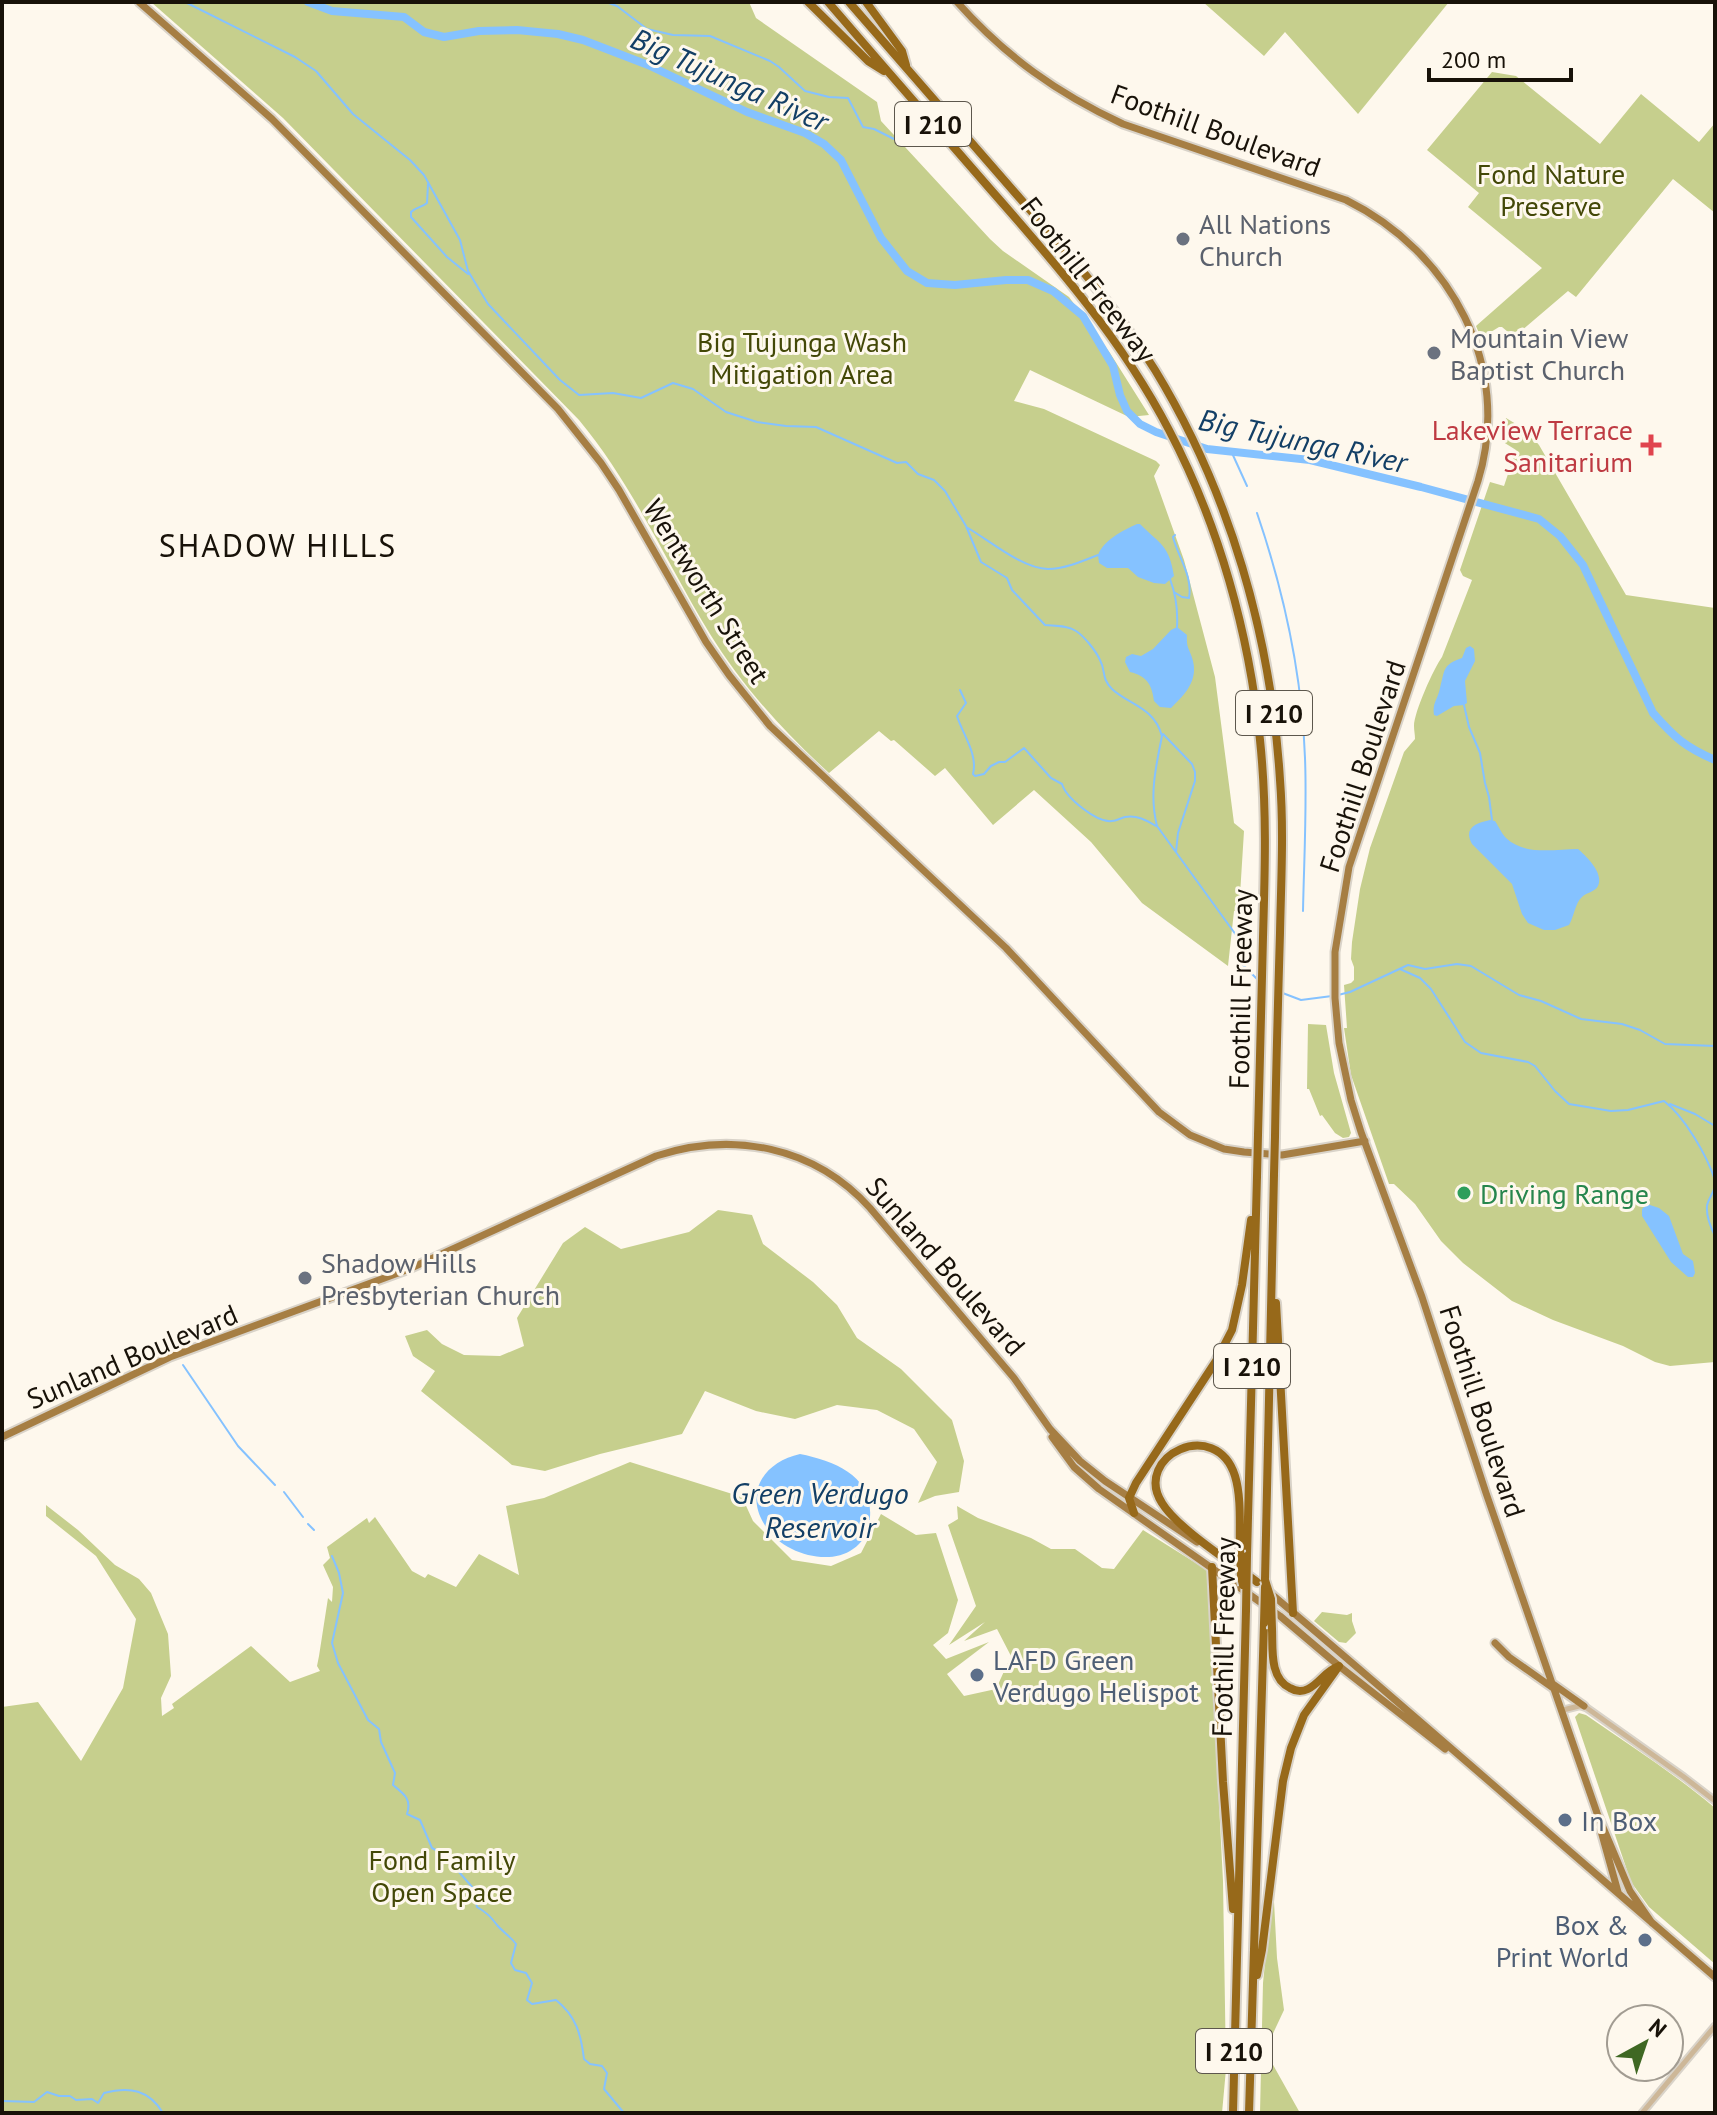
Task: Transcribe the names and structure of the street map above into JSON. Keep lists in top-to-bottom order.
{
  "streets": {
    "highway": ["I 210", "Foothill Freeway"],
    "main road": ["Foothill Boulevard", "Wentworth Street", "Sunland Boulevard"]
  },
  "crossings": [
    ["Foothill Boulevard", "Wentworth Street"],
    ["Foothill Boulevard", "Sunland Boulevard"],
    ["Foothill Freeway", "Sunland Boulevard"]
  ],
  "districts": ["SHADOW HILLS"],
  "water": ["Big Tujunga River", "Green Verdugo Reservoir"],
  "parks": ["Fond Nature Preserve", "Big Tujunga Wash Mitigation Area", "Fond Family Open Space"],
  "places": {
    "other": [
      "All Nations Church",
      "Mountain View Baptist Church",
      "Driving Range",
      "Shadow Hills Presbyterian Church",
      "LAFD Green Verdugo Helispot",
      "In Box",
      "Box & Print World"
    ],
    "health": ["Lakeview Terrace Sanitarium"]
  },
  "scale_bar": "200 m",
  "north": "top right"
}
